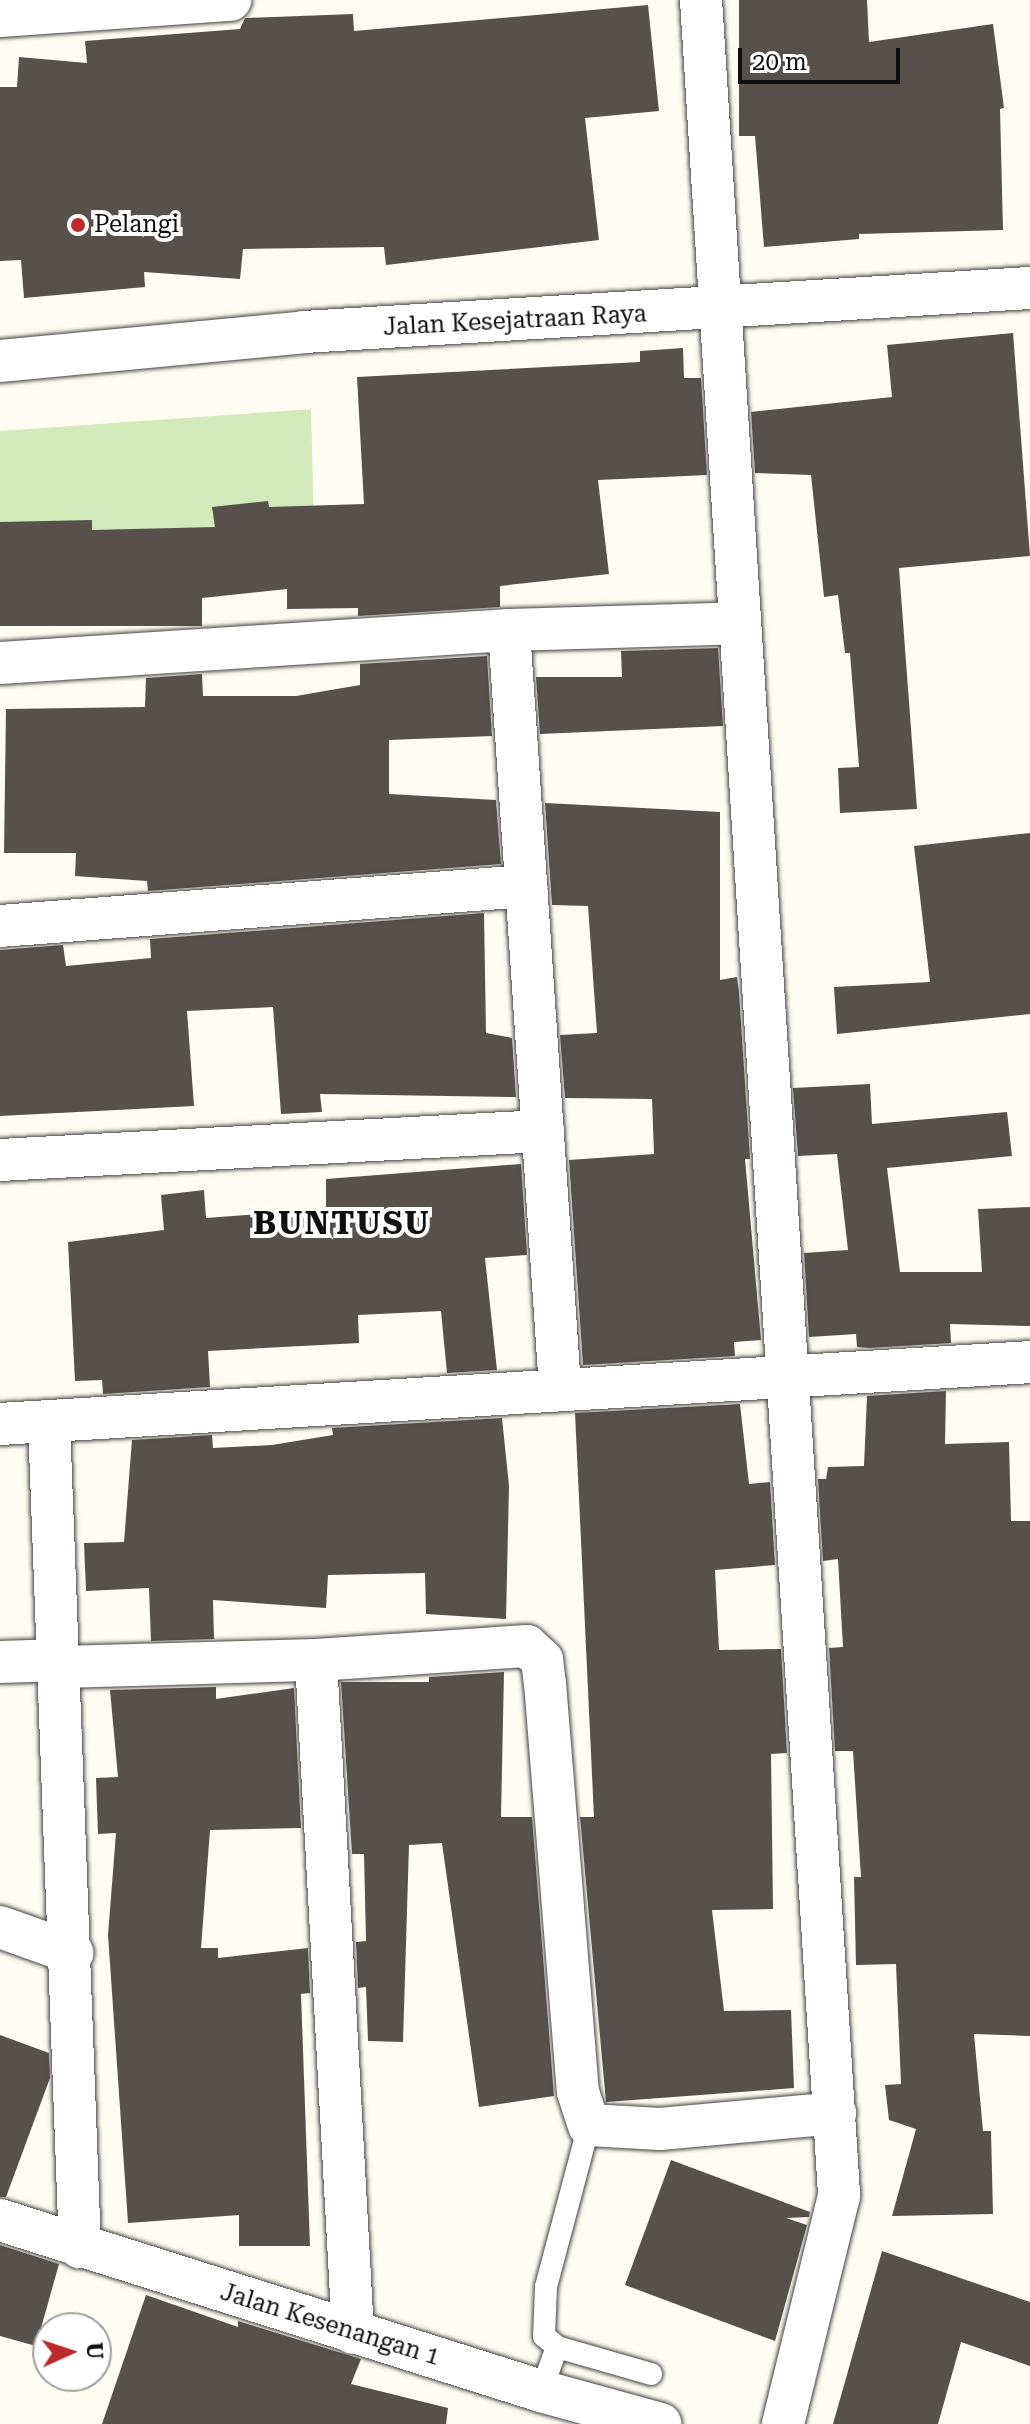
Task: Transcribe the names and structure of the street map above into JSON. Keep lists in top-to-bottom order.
{
  "streets": {
    "street": ["Jalan Kesejatraan Raya", "Jalan Kesenangan 1"]
  },
  "districts": ["BUNTUSU"],
  "places": ["Pelangi"],
  "scale_bar": "20 m",
  "north": "right"
}
